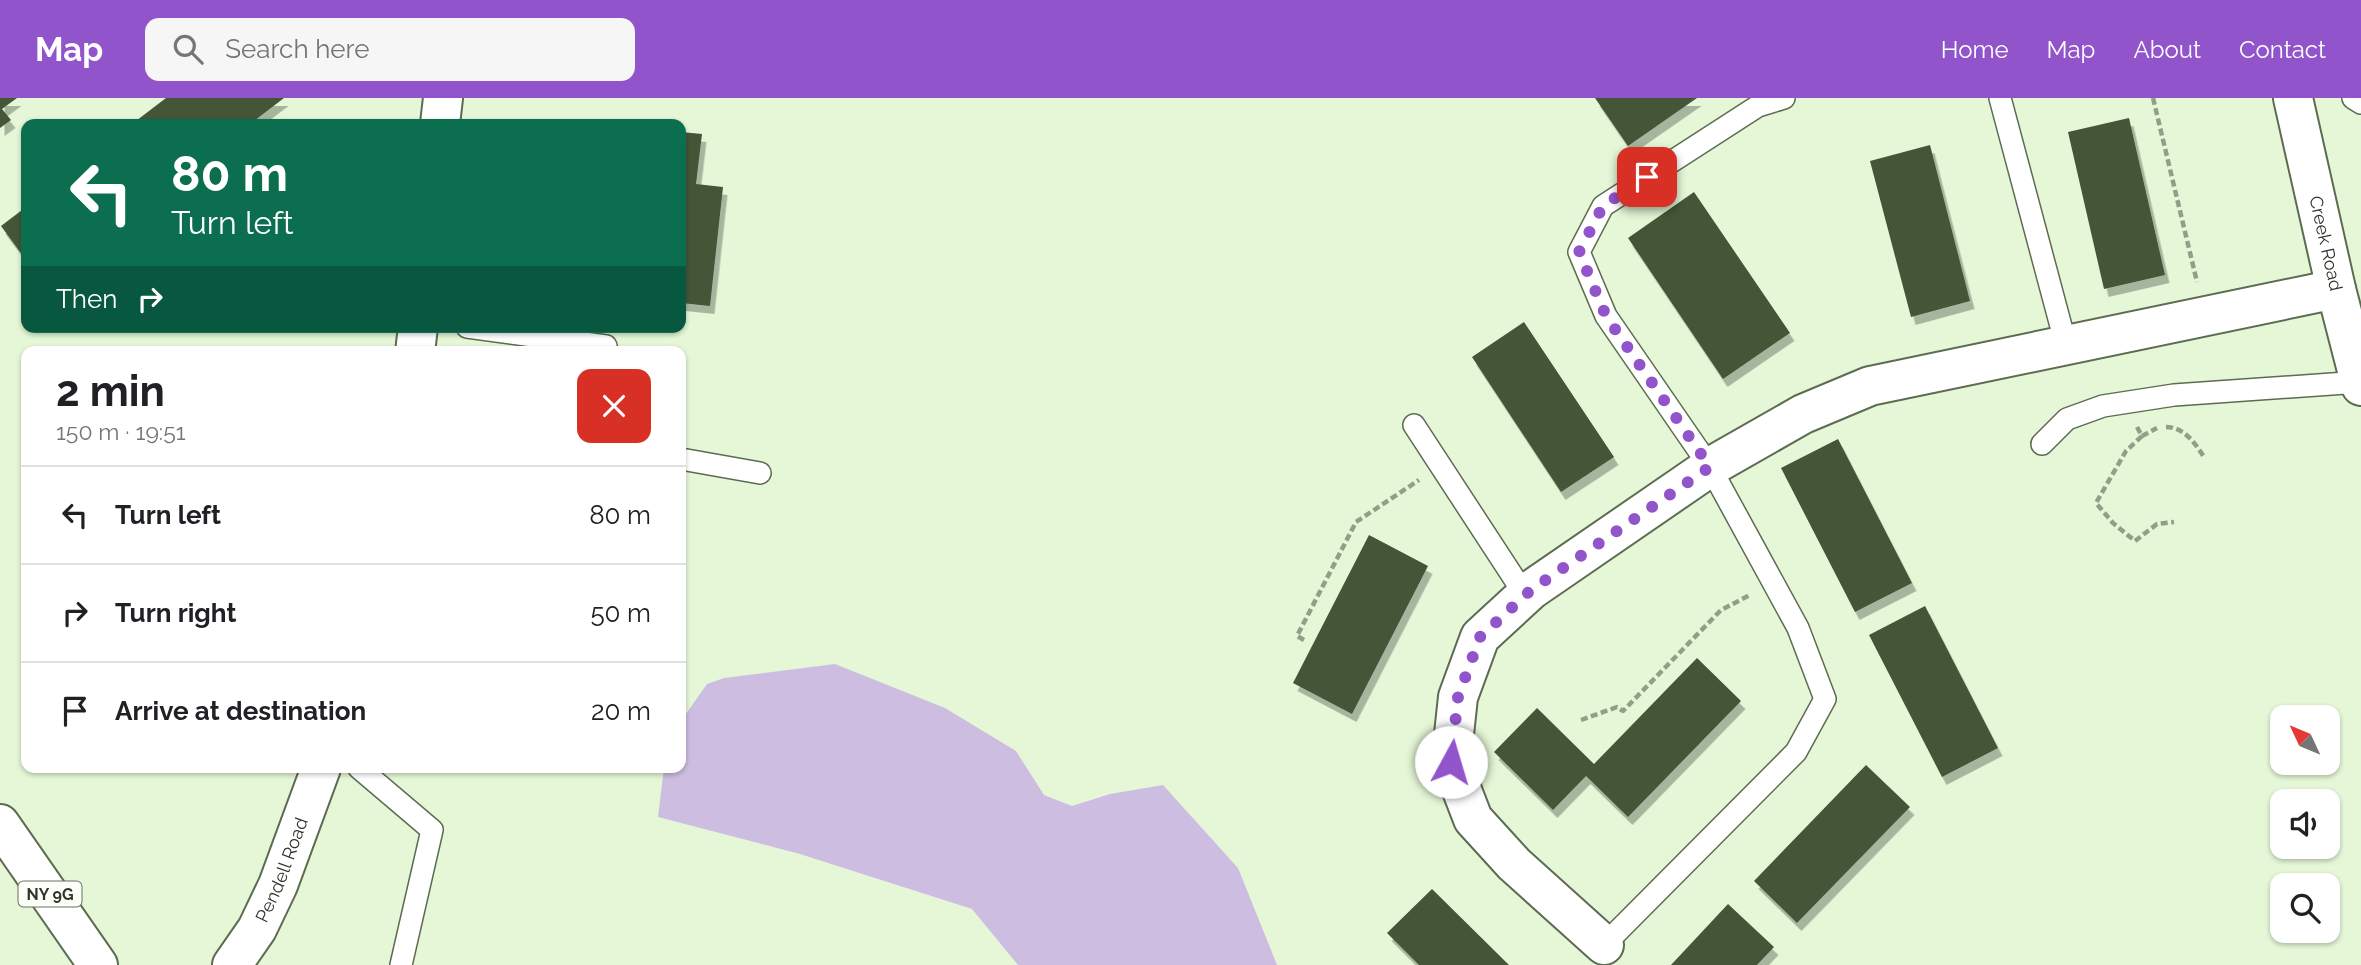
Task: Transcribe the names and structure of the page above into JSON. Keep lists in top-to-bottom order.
{
  "streets": {
    "street": ["Creek Road", "Pendell Road", "NY 9G"]
  },
  "north": "top left",
  "page": {
    "header": "Map",
    "search": "Search here",
    "nav": [
      "Home",
      "Map",
      "About",
      "Contact"
    ],
    "turn": ["80 m", "Turn left"],
    "then": "Then",
    "heading": ["2 min", "150 m · 19:51"],
    "list": [
      {
        "name": "Turn left",
        "value": "80 m"
      },
      {
        "name": "Turn right",
        "value": "50 m"
      },
      {
        "name": "Arrive at destination",
        "value": "20 m"
      }
    ]
  }
}
